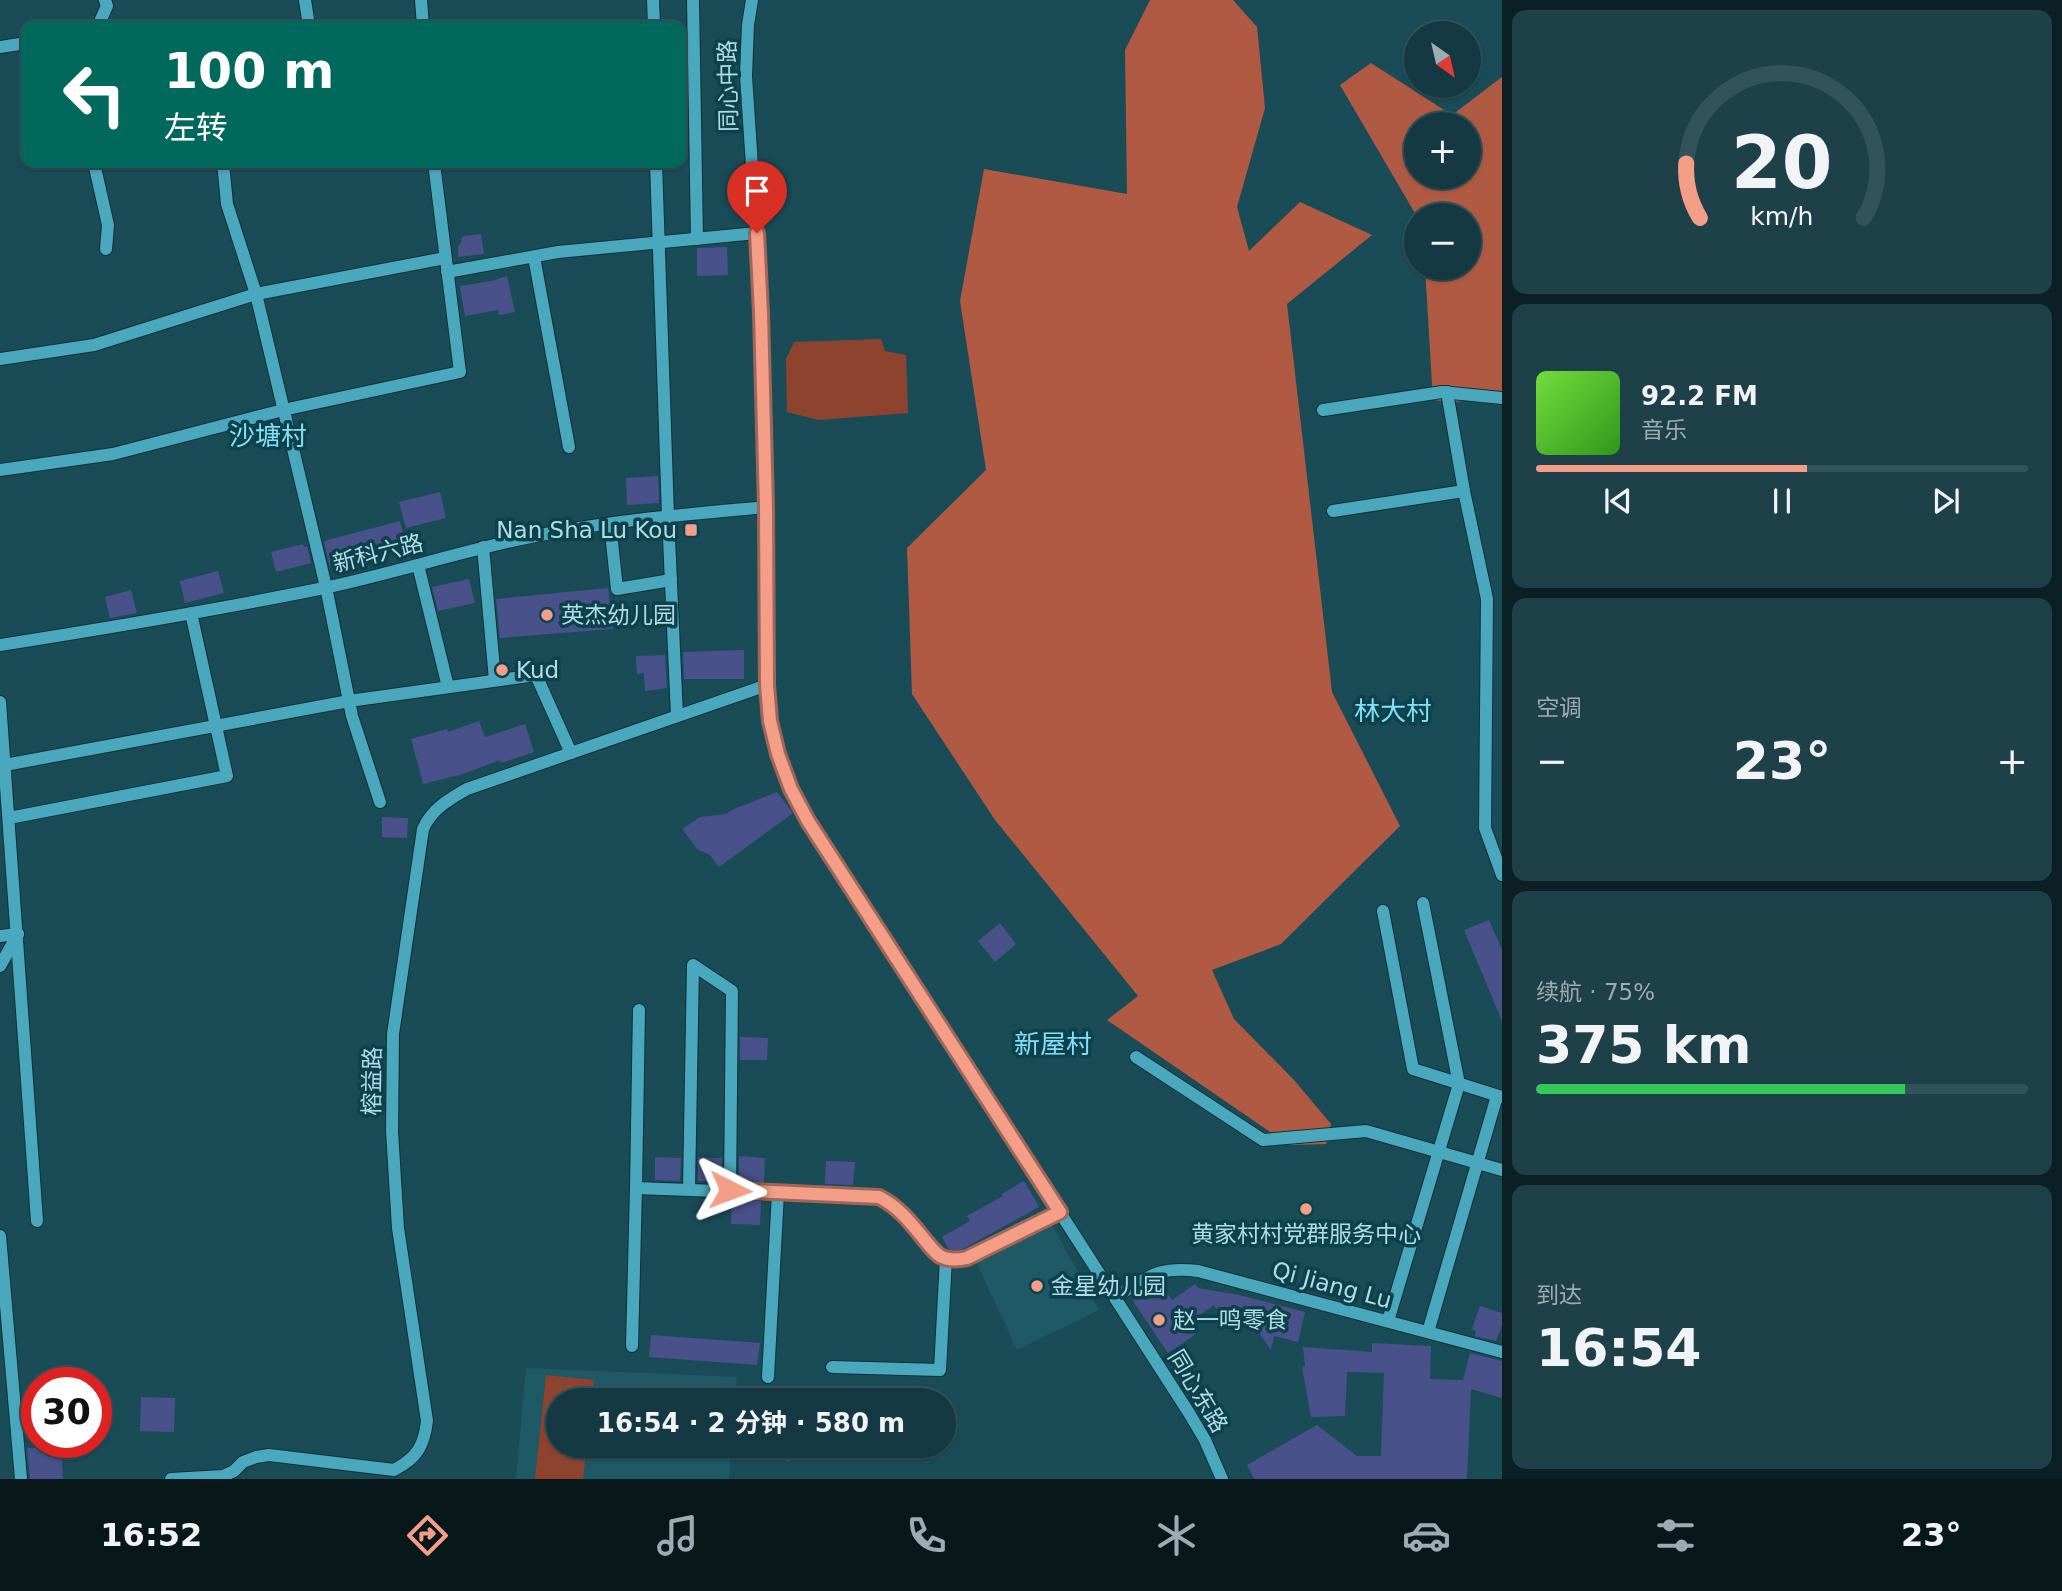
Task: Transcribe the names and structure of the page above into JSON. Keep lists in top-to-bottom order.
{
  "streets": {
    "street": [
      "同心中路",
      "新科六路",
      "榕益路",
      "Qi Jiang Lu",
      "同心东路"
    ]
  },
  "crossings": [
    ["同心中路", "新科六路"],
    ["同心中路", "同心东路"],
    ["新科六路", "同心东路"],
    ["榕益路", "同心东路"],
    ["Qi Jiang Lu", "同心东路"]
  ],
  "districts": ["沙塘村", "林大村", "新屋村"],
  "places": {
    "transit": ["Nan Sha Lu Kou"],
    "other": [
      "英杰幼儿园",
      "Kud",
      "黄家村村党群服务中心",
      "金星幼儿园",
      "赵一鸣零食"
    ]
  },
  "north": "bottom right",
  "page": {
    "map_buttons": ["+", "−"],
    "turn": ["100 m", "左转"],
    "song": ["92.2 FM", "音乐"],
    "tile": [
      "空调",
      ["续航 · 75%", "375 km"],
      ["到达", "16:54"]
    ],
    "heat": ["−", "23°", "+"],
    "limit": "30",
    "trip": "16:54 · 2 分钟 · 580 m",
    "tabs": ["16:52", "23°"],
    "gauge": ["20", "km/h"]
  }
}
